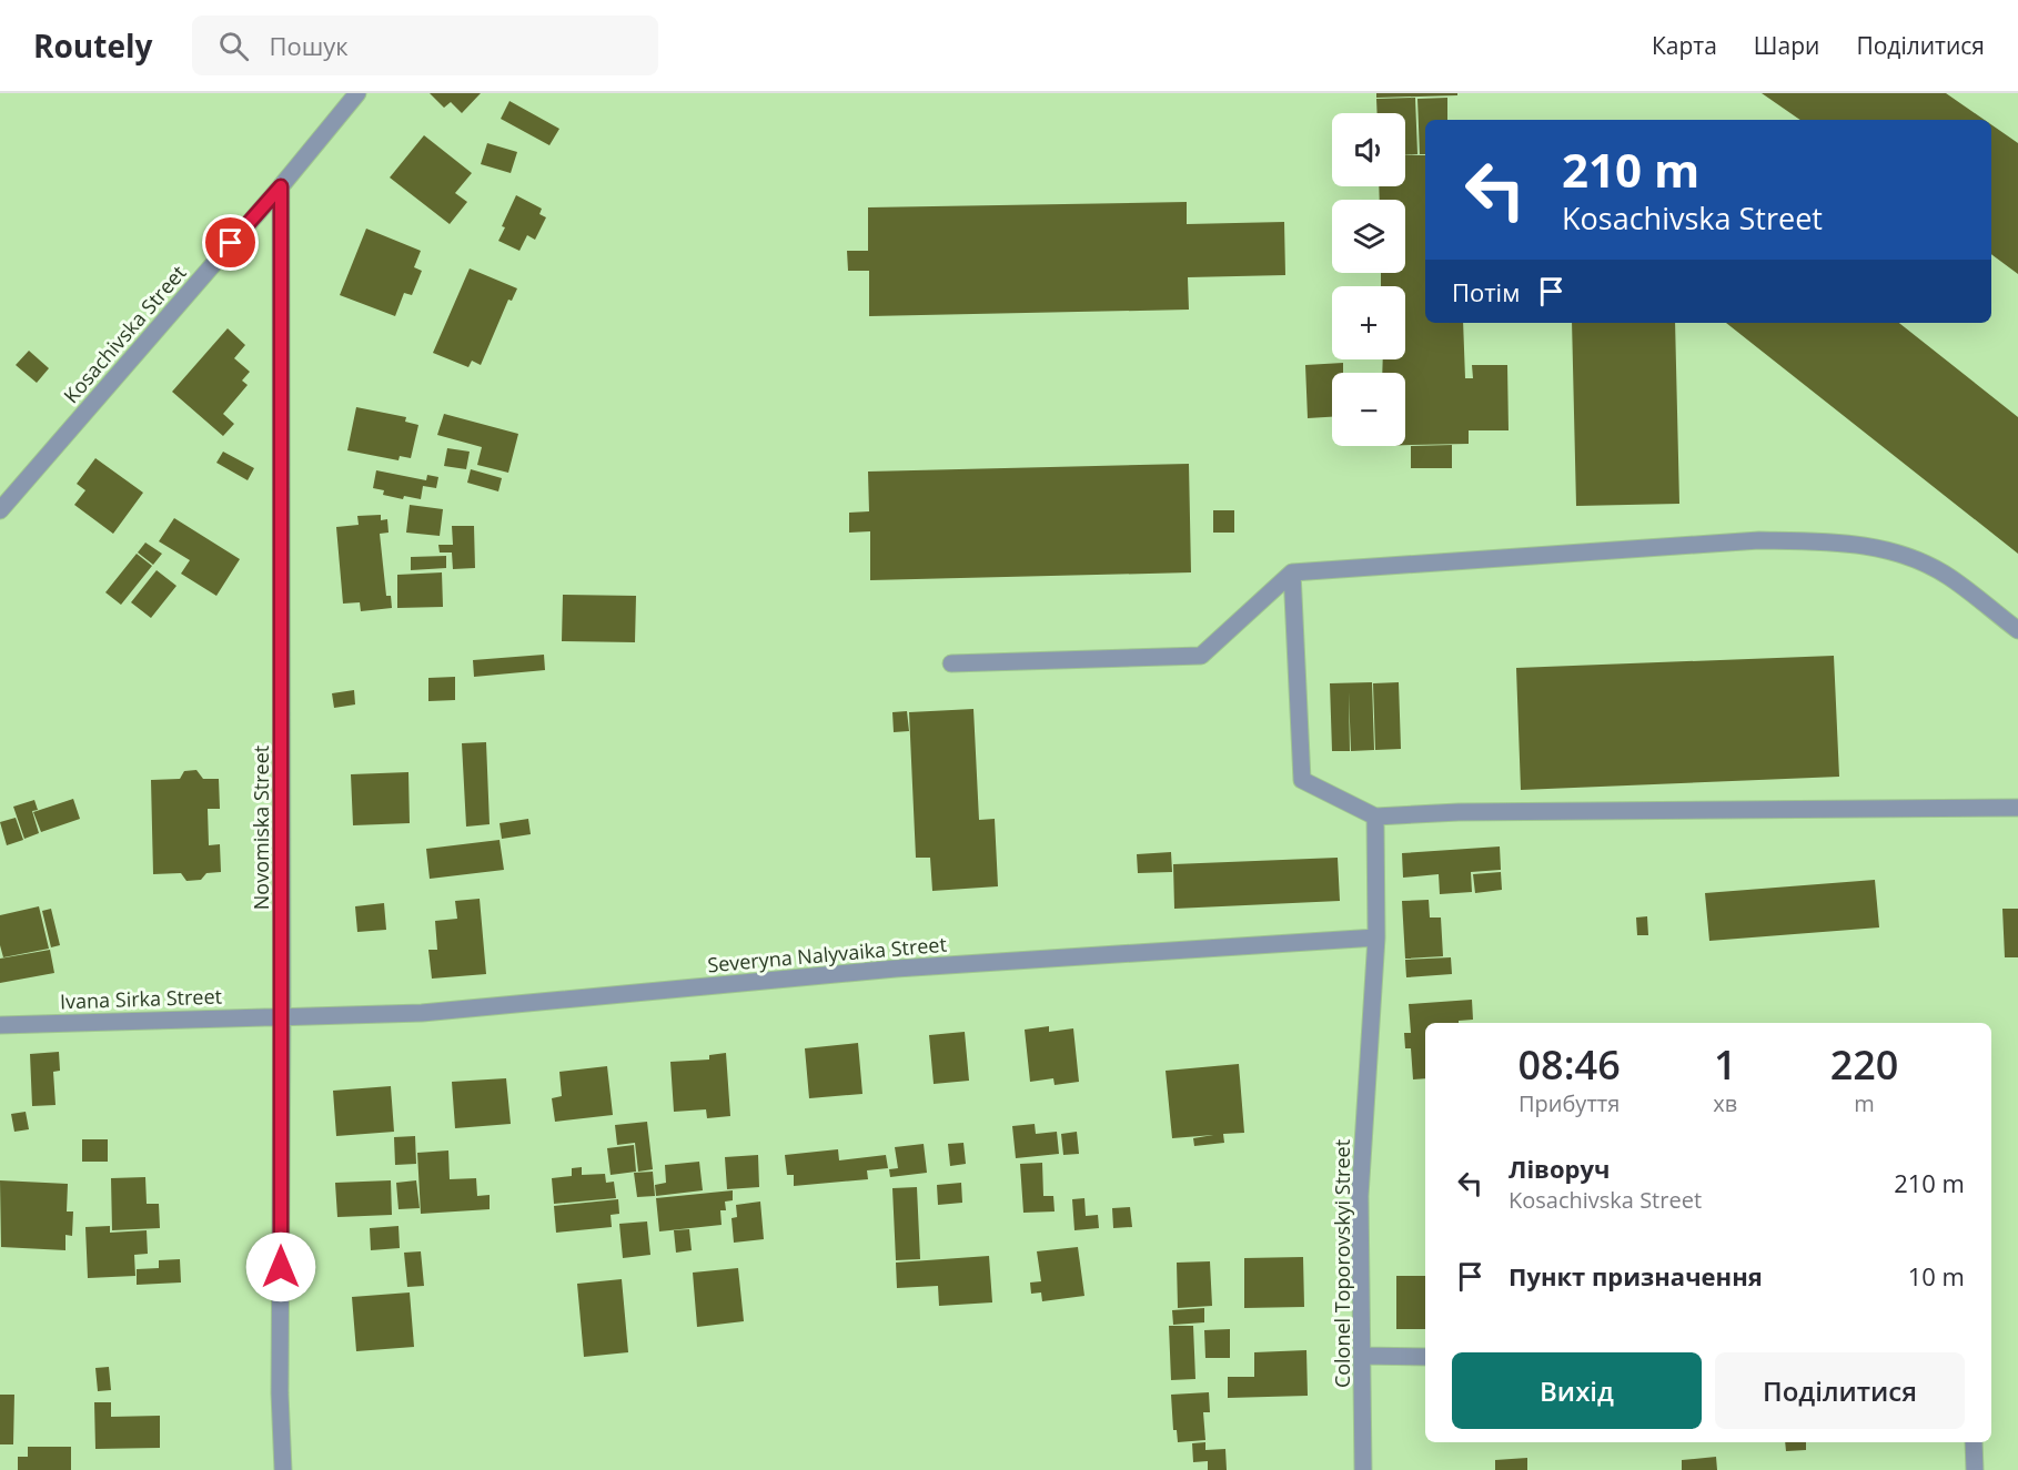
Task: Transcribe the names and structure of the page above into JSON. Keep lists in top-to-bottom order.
{
  "streets": {
    "street": [
      "Kosachivska Street",
      "Novomiska Street",
      "Severyna Nalyvaika Street",
      "Ivana Sirka Street",
      "Colonel Toporovskyi Street"
    ]
  },
  "crossings": [
    ["Kosachivska Street", "Novomiska Street"],
    ["Novomiska Street", "Severyna Nalyvaika Street"],
    ["Novomiska Street", "Ivana Sirka Street"],
    ["Severyna Nalyvaika Street", "Ivana Sirka Street"],
    ["Severyna Nalyvaika Street", "Colonel Toporovskyi Street"]
  ],
  "page": {
    "header": "Routely",
    "search": "Пошук",
    "nav": ["Карта", "Шари", "Поділитися"],
    "map_buttons": ["+", "−"],
    "turn": ["210 m", "Kosachivska Street"],
    "then": "Потім",
    "eta": [
      "08:46",
      "Прибуття",
      "1",
      "хв",
      "220",
      "m"
    ],
    "list": [
      {
        "name": "Ліворуч",
        "note": "Kosachivska Street",
        "value": "210 m"
      },
      {
        "name": "Пункт призначення",
        "value": "10 m"
      }
    ],
    "buttons": ["Вихід", "Поділитися"]
  }
}
